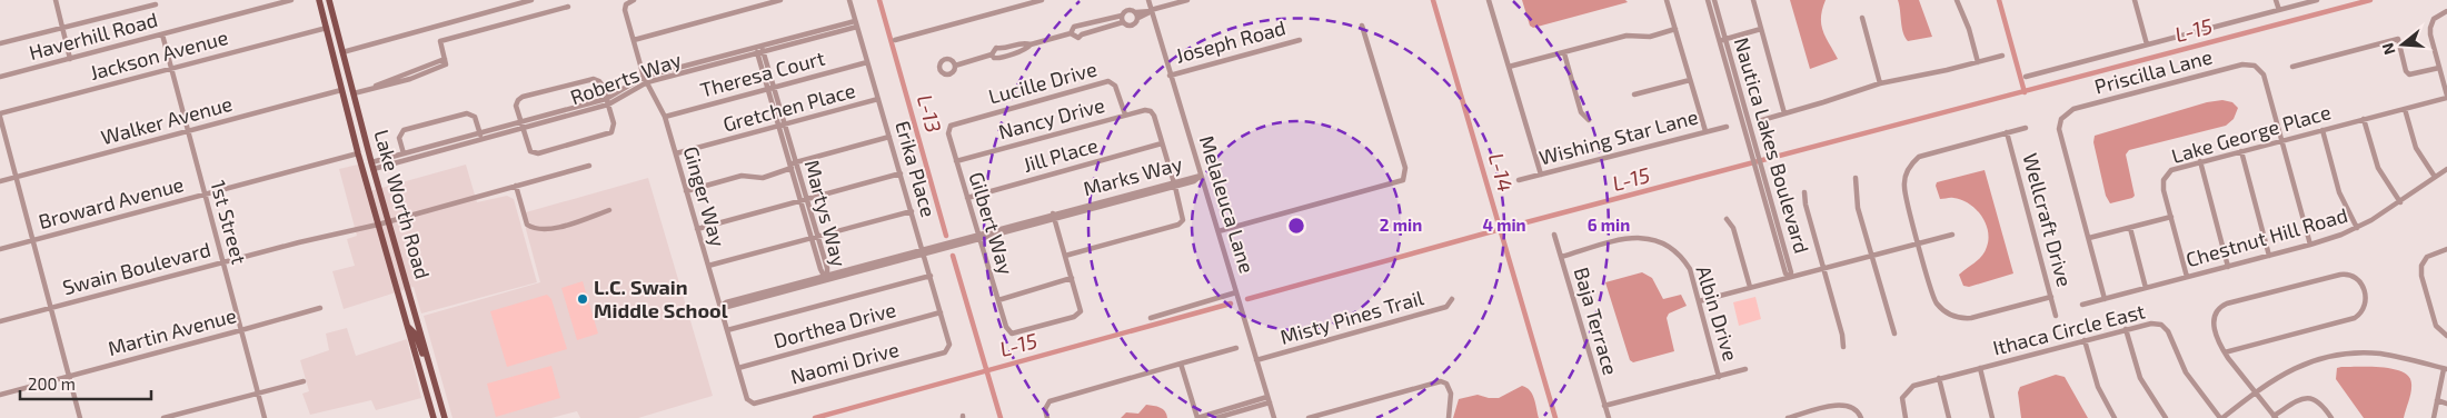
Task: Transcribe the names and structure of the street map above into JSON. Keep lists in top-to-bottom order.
{
  "streets": {
    "main road": ["Lake Worth Road"],
    "street": [
      "Haverhill Road",
      "Joseph Road",
      "Jackson Avenue",
      "Priscilla Lane",
      "Theresa Court",
      "Roberts Way",
      "Lucille Drive",
      "Gretchen Place",
      "Nancy Drive",
      "Walker Avenue",
      "Lake George Place",
      "Wishing Star Lane",
      "Nautica Lakes Boulevard",
      "Jill Place",
      "Erika Place",
      "Marks Way",
      "Ginger Way",
      "Broward Avenue",
      "Melaleuca Lane",
      "Martys Way",
      "Wellcraft Drive",
      "1st Street",
      "Gilbert Way",
      "Chestnut Hill Road",
      "Swain Boulevard",
      "Albin Drive",
      "Misty Pines Trail",
      "Baja Terrace",
      "Dorthea Drive",
      "Ithaca Circle East",
      "Martin Avenue",
      "Naomi Drive"
    ]
  },
  "crossings": [
    ["Haverhill Road", "1st Street"],
    ["Joseph Road", "Melaleuca Lane"],
    ["Jackson Avenue", "Lake Worth Road"],
    ["Jackson Avenue", "1st Street"],
    ["Priscilla Lane", "Lake George Place"],
    ["Priscilla Lane", "Chestnut Hill Road"],
    ["Theresa Court", "Erika Place"],
    ["Theresa Court", "Ginger Way"],
    ["Theresa Court", "Martys Way"],
    ["Roberts Way", "Erika Place"],
    ["Roberts Way", "Ginger Way"],
    ["Roberts Way", "Lake Worth Road"],
    ["Roberts Way", "Martys Way"],
    ["Lucille Drive", "Nancy Drive"],
    ["Lucille Drive", "Gilbert Way"],
    ["Gretchen Place", "Erika Place"],
    ["Gretchen Place", "Ginger Way"],
    ["Gretchen Place", "Martys Way"],
    ["Nancy Drive", "Jill Place"],
    ["Nancy Drive", "Gilbert Way"],
    ["Walker Avenue", "Lake Worth Road"],
    ["Walker Avenue", "1st Street"],
    ["Lake George Place", "Chestnut Hill Road"],
    ["Jill Place", "Gilbert Way"],
    ["Erika Place", "Marks Way"],
    ["Erika Place", "Dorthea Drive"],
    ["Erika Place", "Naomi Drive"],
    ["Marks Way", "Ginger Way"],
    ["Marks Way", "Melaleuca Lane"],
    ["Marks Way", "Martys Way"],
    ["Marks Way", "Gilbert Way"],
    ["Ginger Way", "Dorthea Drive"],
    ["Ginger Way", "Naomi Drive"],
    ["Broward Avenue", "Lake Worth Road"],
    ["Broward Avenue", "1st Street"],
    ["Lake Worth Road", "Swain Boulevard"],
    ["Melaleuca Lane", "Misty Pines Trail"],
    ["1st Street", "Swain Boulevard"],
    ["1st Street", "Martin Avenue"],
    ["Albin Drive", "Baja Terrace"]
  ],
  "water": ["L-15", "L-13", "L-14"],
  "places": ["L.C. Swain Middle School"],
  "scale_bar": "200 m",
  "north": "left",
  "rings": ["2 min", "4 min", "6 min"]
}
